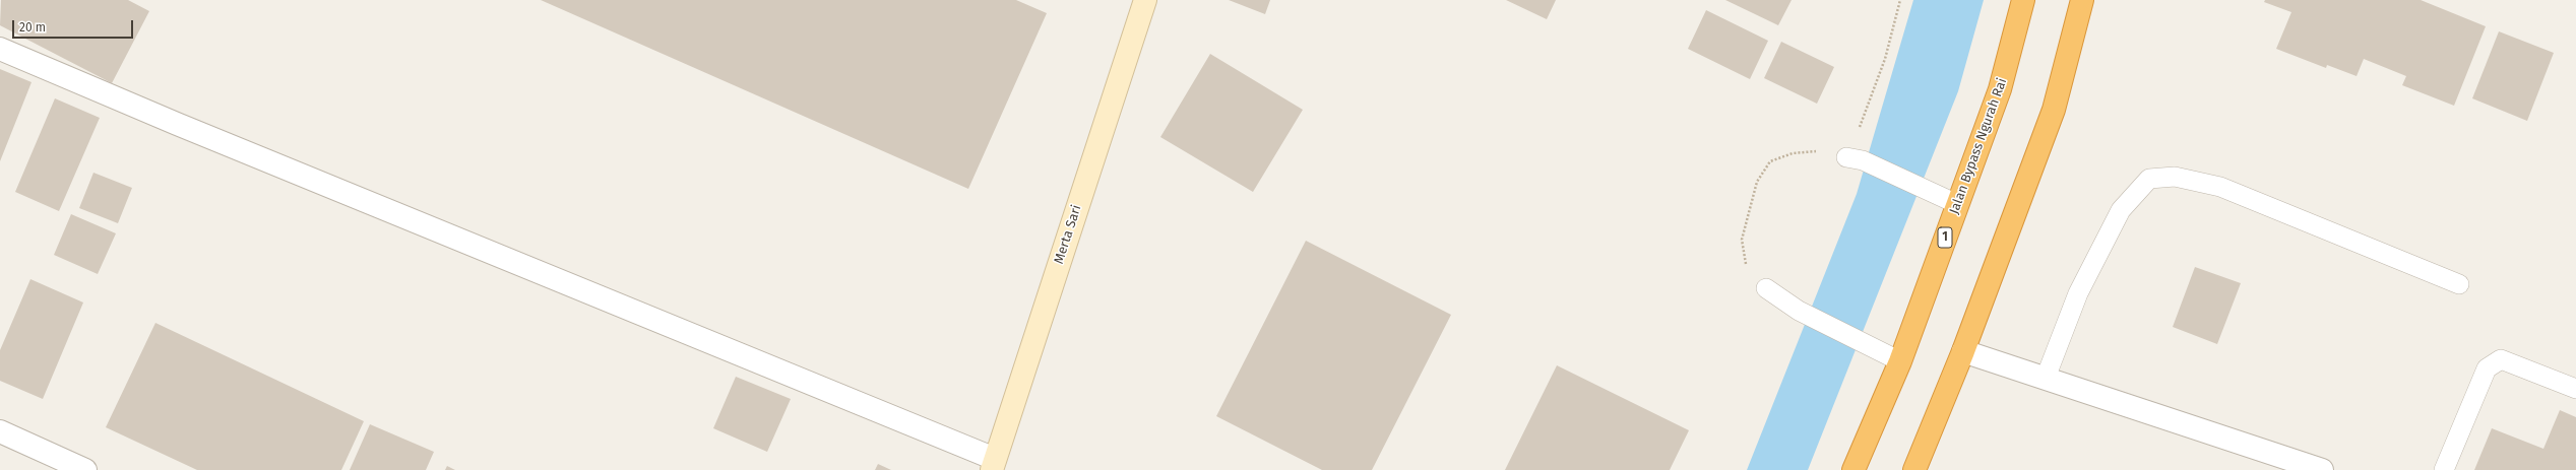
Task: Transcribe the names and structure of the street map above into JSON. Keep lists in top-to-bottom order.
{
  "streets": {
    "highway": ["Jalan Bypass Ngurah Rai", "1"],
    "street": ["Merta Sari"]
  },
  "scale_bar": "20 m"
}
